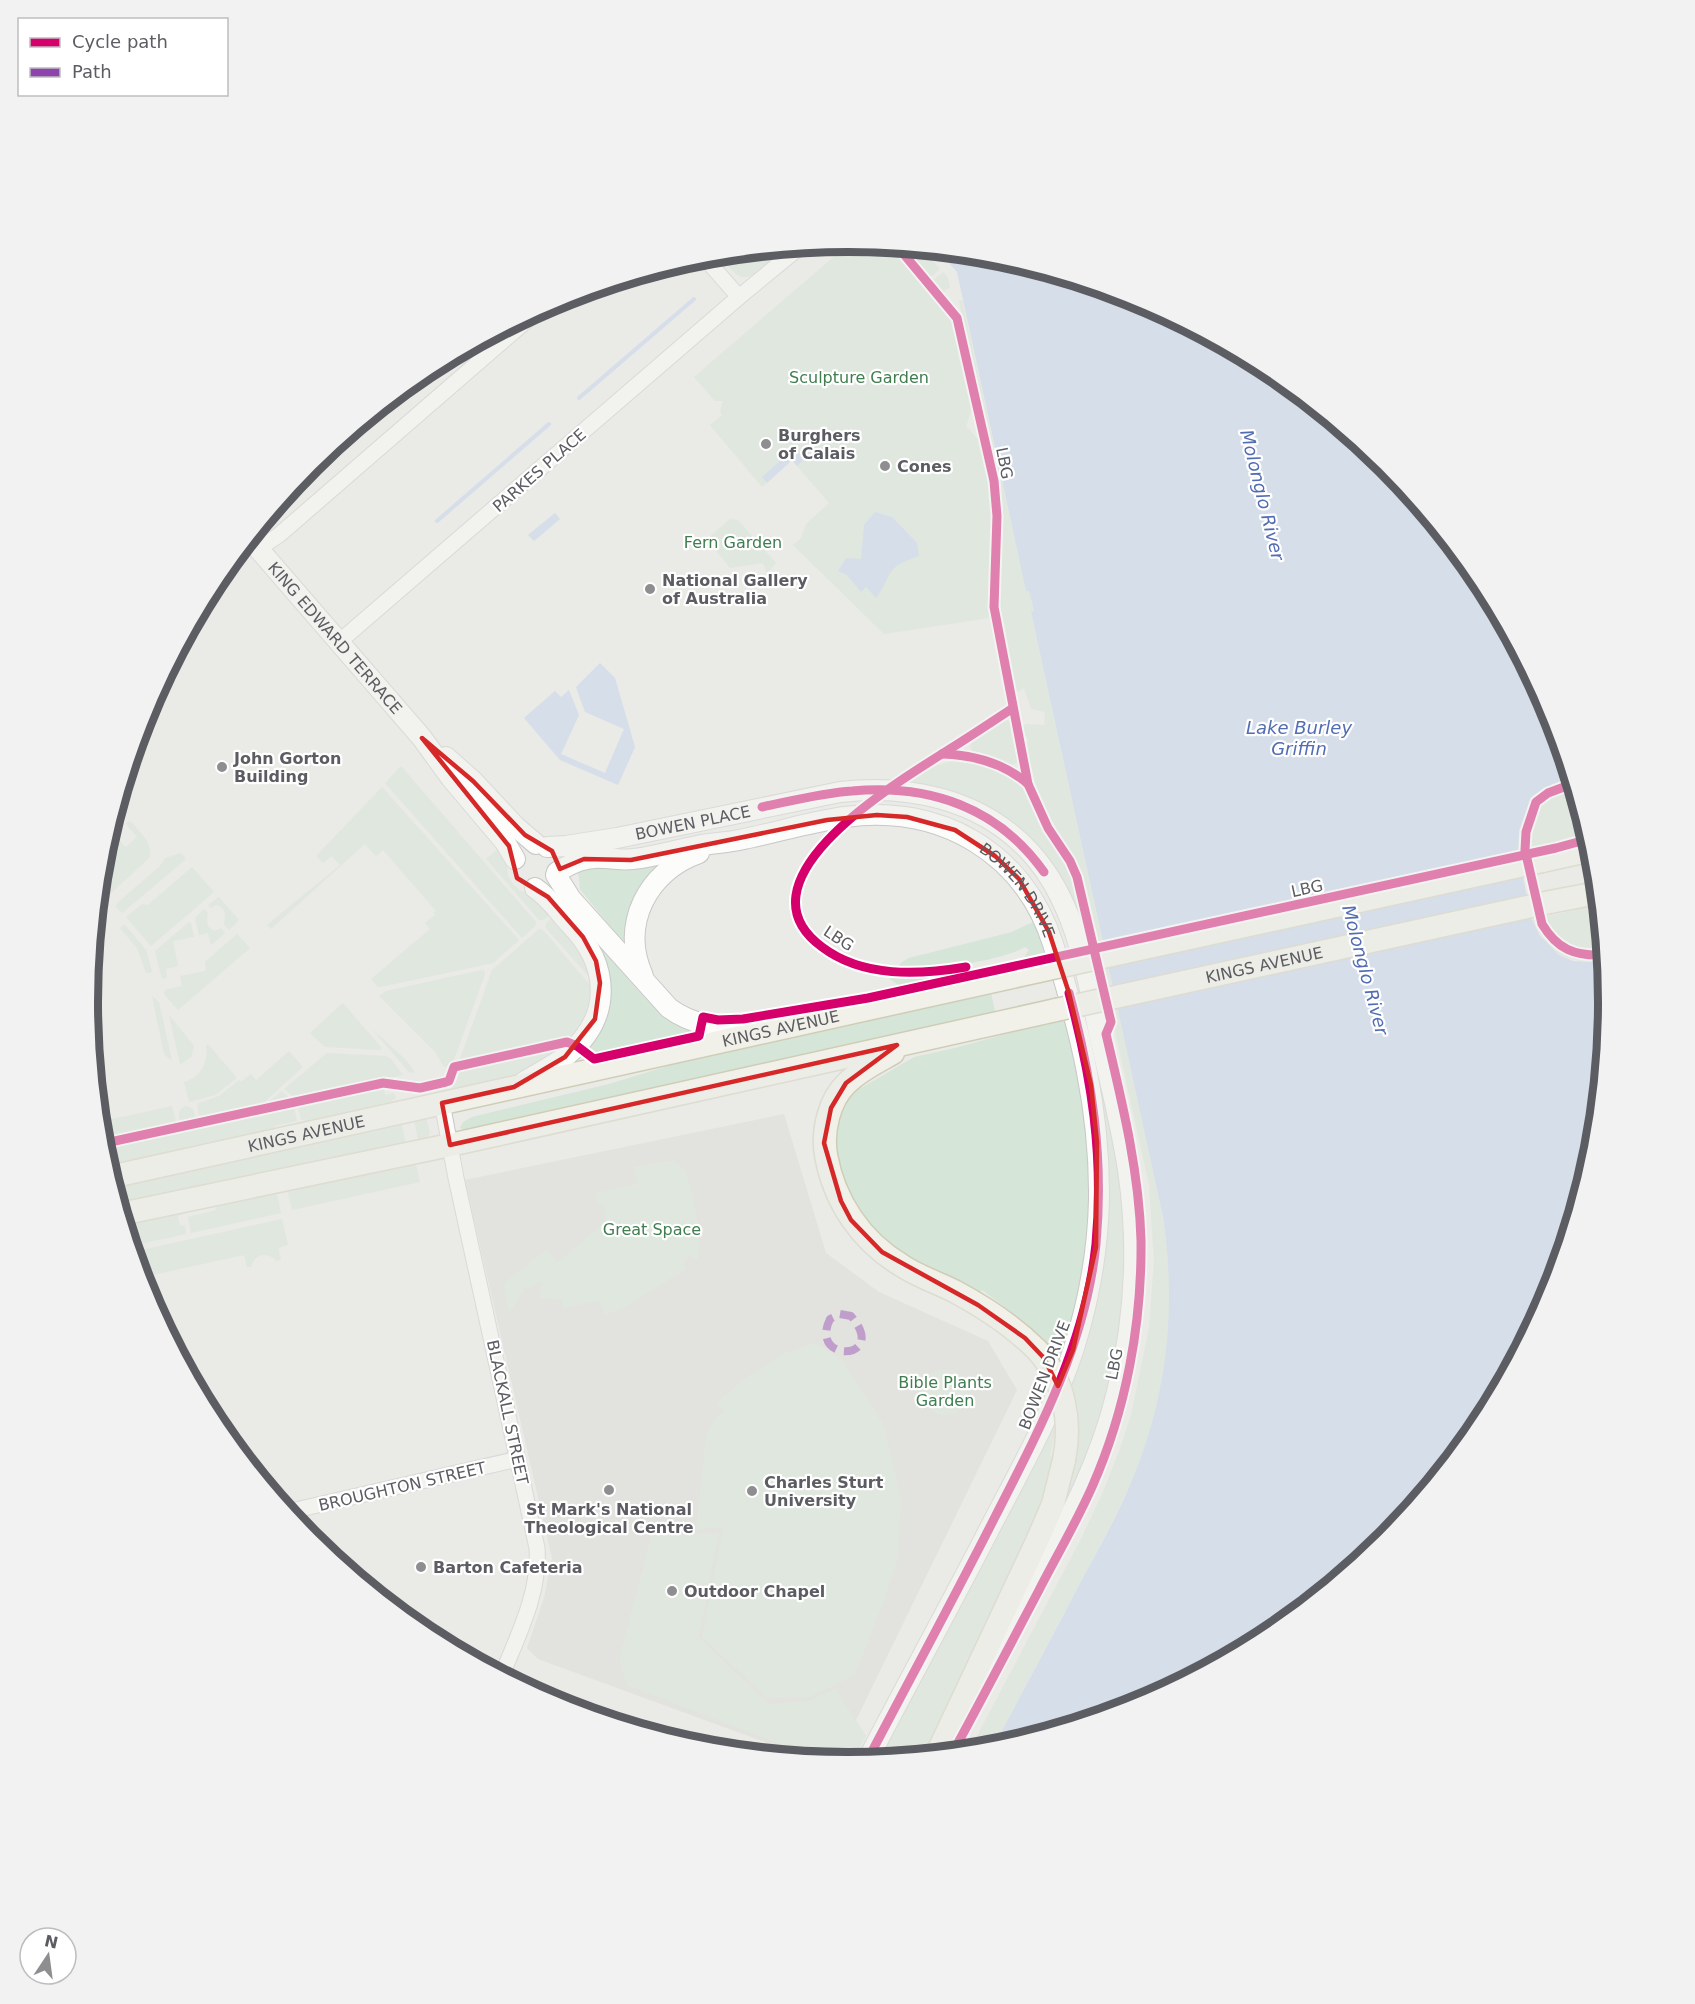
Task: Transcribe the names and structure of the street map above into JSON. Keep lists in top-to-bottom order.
{
  "streets": {
    "main road": [
      "KING EDWARD TERRACE",
      "BOWEN PLACE",
      "BOWEN DRIVE",
      "KINGS AVENUE"
    ],
    "street": ["PARKES PLACE", "BLACKALL STREET", "BROUGHTON STREET"],
    "cycle path": ["LBG"]
  },
  "crossings": [
    ["PARKES PLACE", "KING EDWARD TERRACE"],
    ["KING EDWARD TERRACE", "BOWEN PLACE"],
    ["KING EDWARD TERRACE", "KINGS AVENUE"],
    ["BOWEN PLACE", "BOWEN DRIVE"],
    ["KINGS AVENUE", "BLACKALL STREET"],
    ["BLACKALL STREET", "BROUGHTON STREET"]
  ],
  "water": ["Molonglo River", "Lake Burley Griffin"],
  "parks": [
    "Sculpture Garden",
    "Fern Garden",
    "Great Space",
    "Bible Plants Garden"
  ],
  "places": [
    "Burghers of Calais",
    "Cones",
    "National Gallery of Australia",
    "John Gorton Building",
    "St Mark's National Theological Centre",
    "Charles Sturt University",
    "Barton Cafeteria",
    "Outdoor Chapel"
  ],
  "legend": ["Cycle path", "Path"],
  "north": "top"
}
